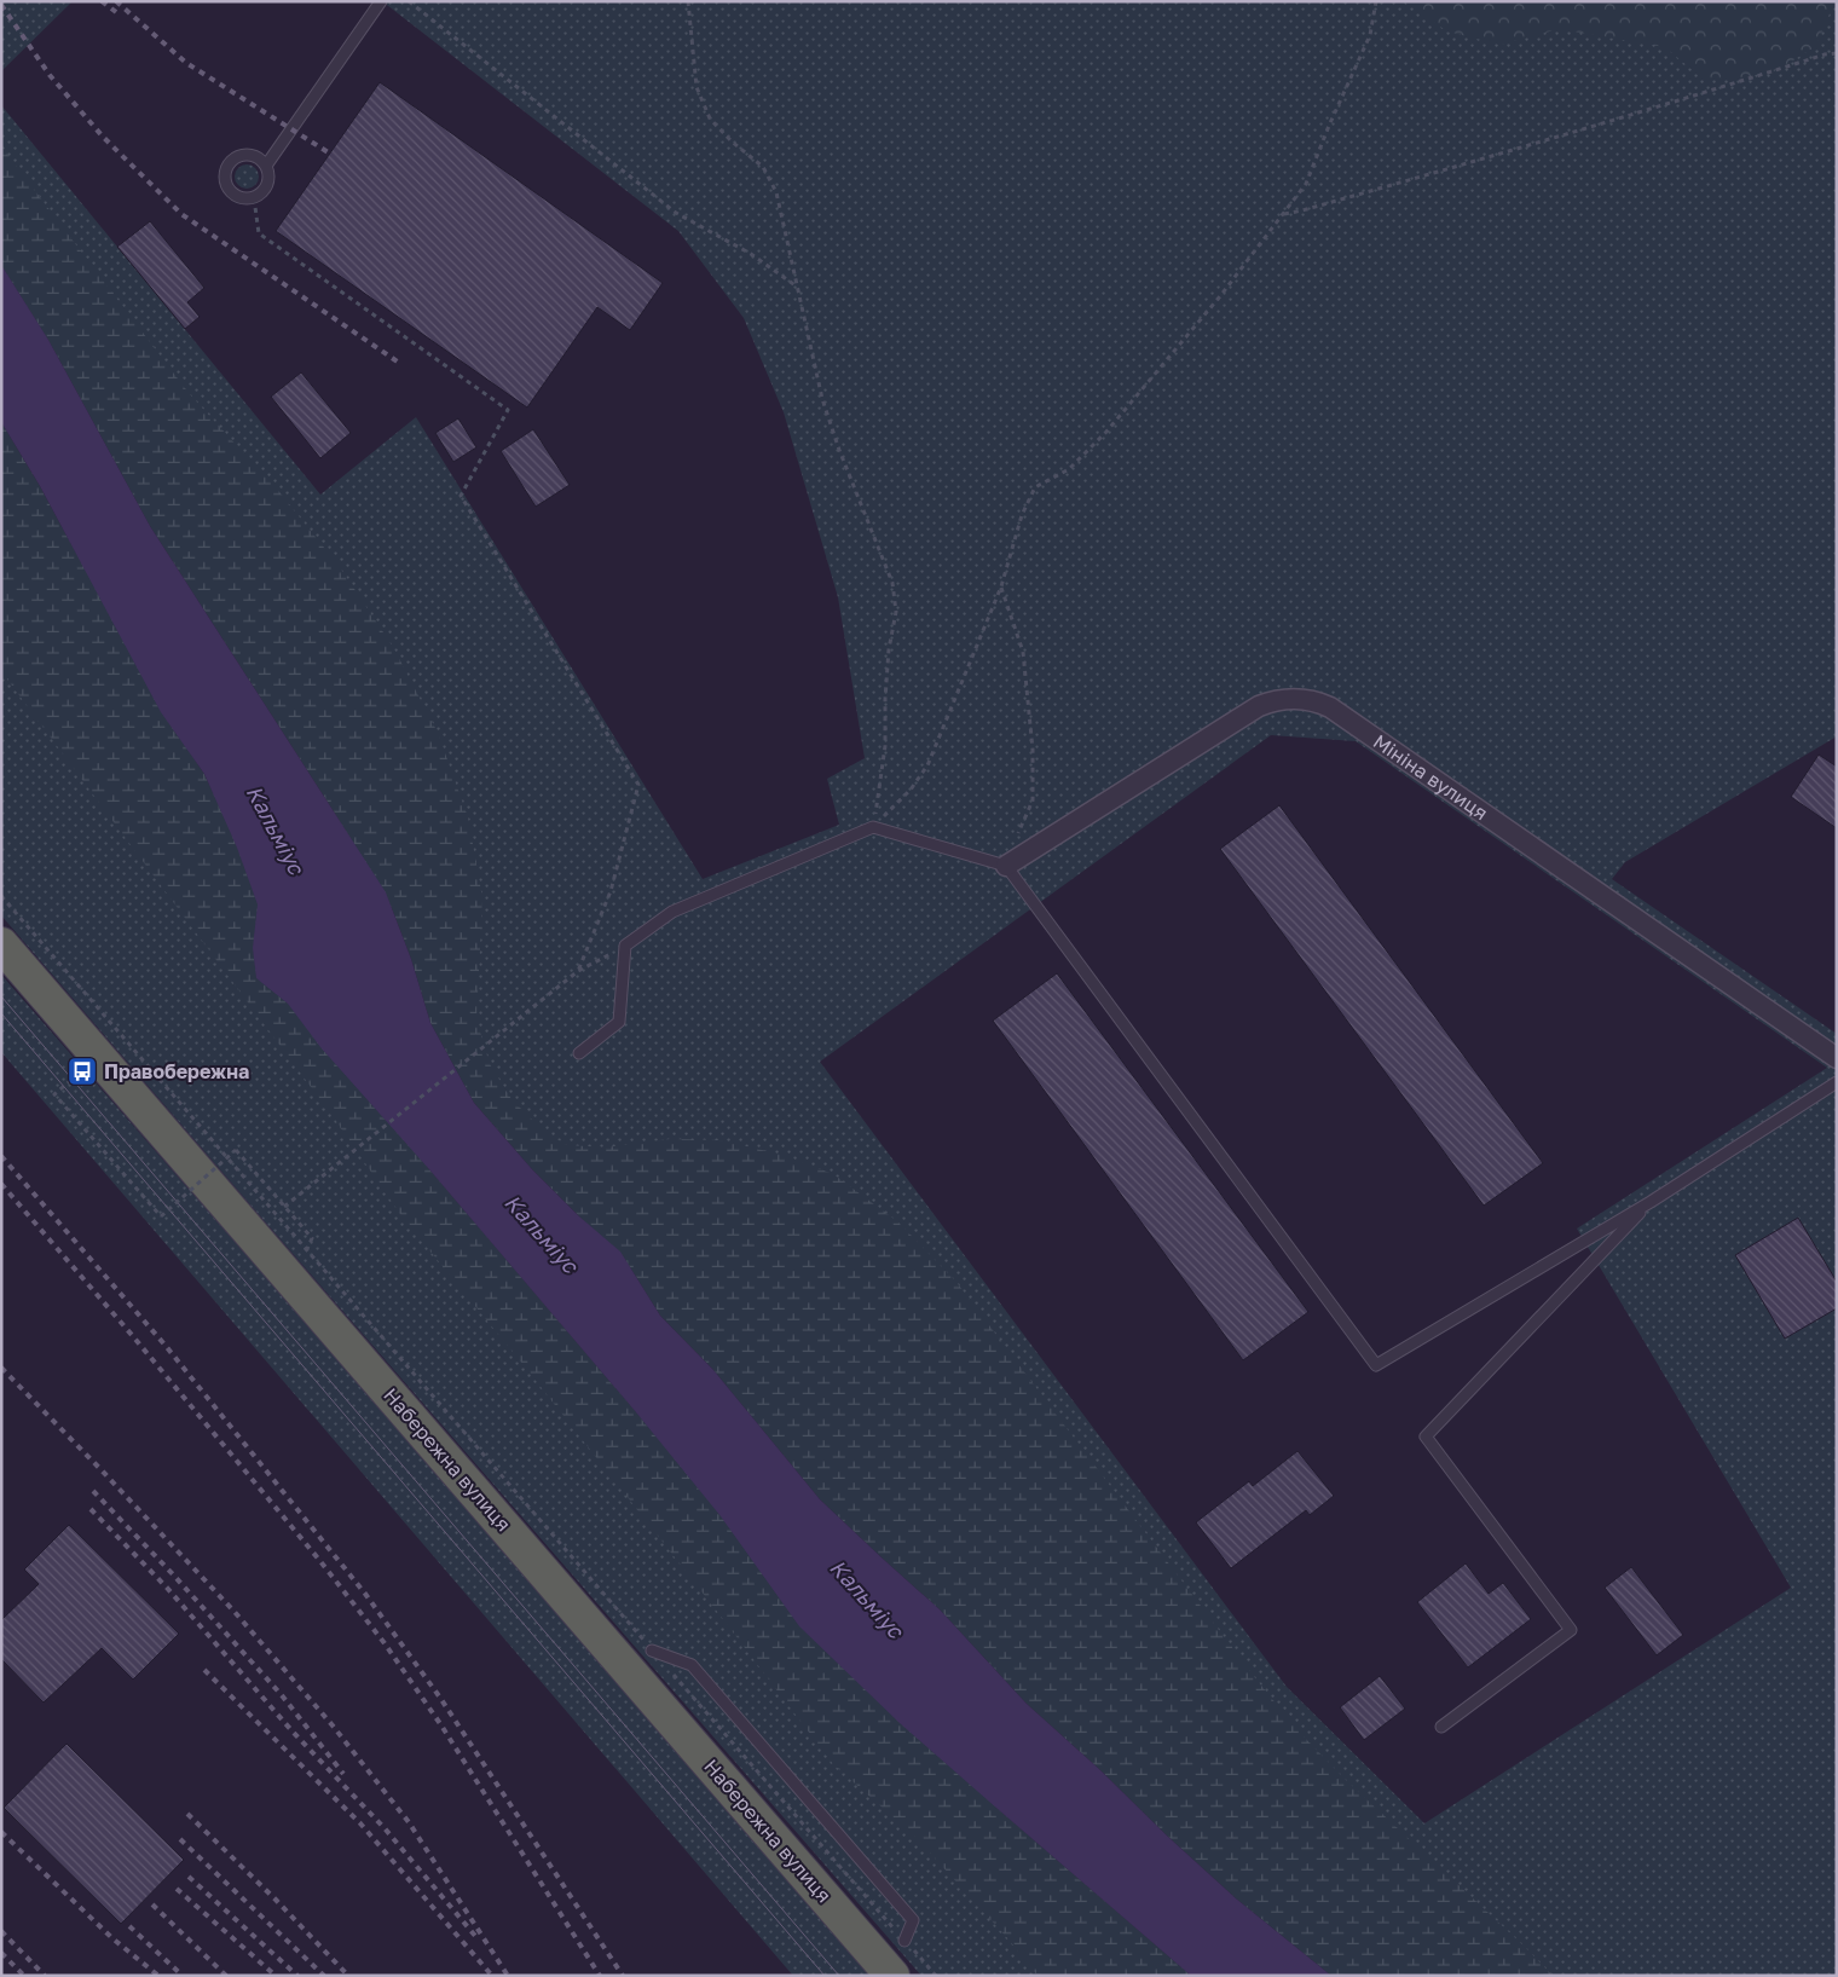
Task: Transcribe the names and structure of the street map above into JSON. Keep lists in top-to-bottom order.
{
  "streets": {
    "highway": ["Набережна вулиця"],
    "street": ["Мініна вулиця"]
  },
  "water": ["Кальміус"],
  "places": {
    "bus stop": ["Правобережна"]
  }
}
